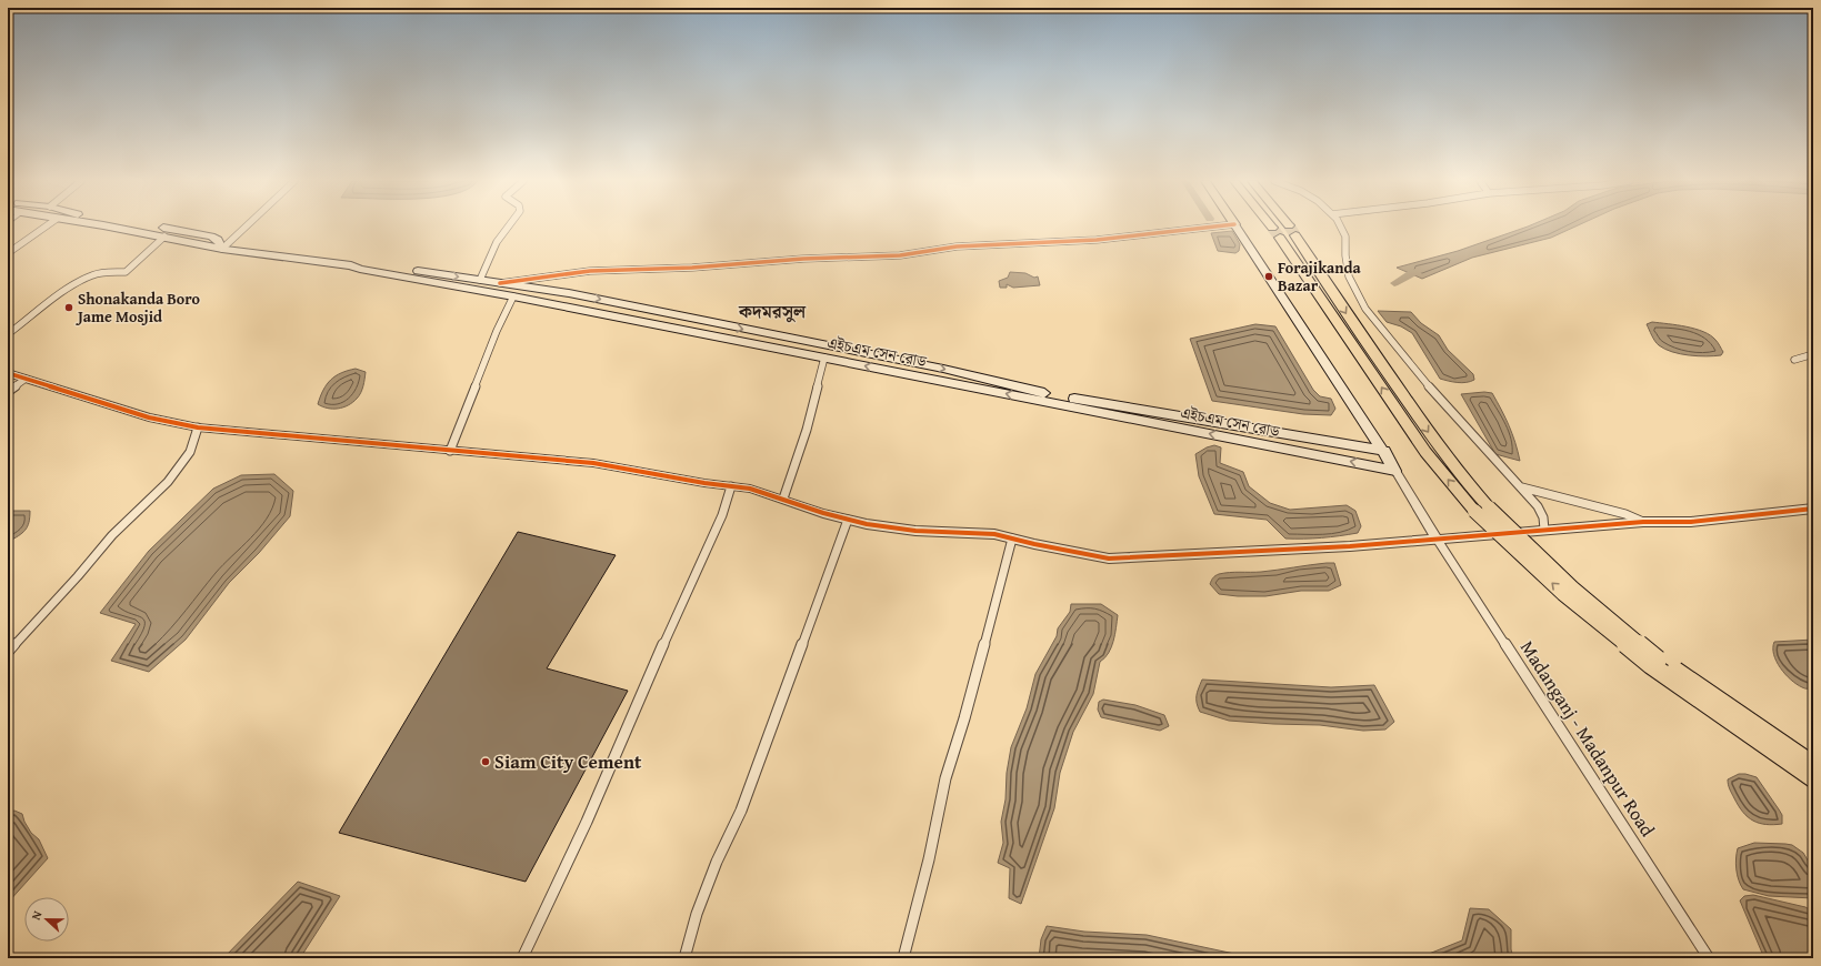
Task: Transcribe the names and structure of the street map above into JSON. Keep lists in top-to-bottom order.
{
  "streets": {
    "main road": ["এইচএম সেন রোড"],
    "street": ["Madanganj - Madanpur Road"]
  },
  "districts": ["কদমরসুল"],
  "places": ["Forajikanda Bazar", "Shonakanda Boro Jame Mosjid", "Siam City Cement"],
  "north": "left"
}
